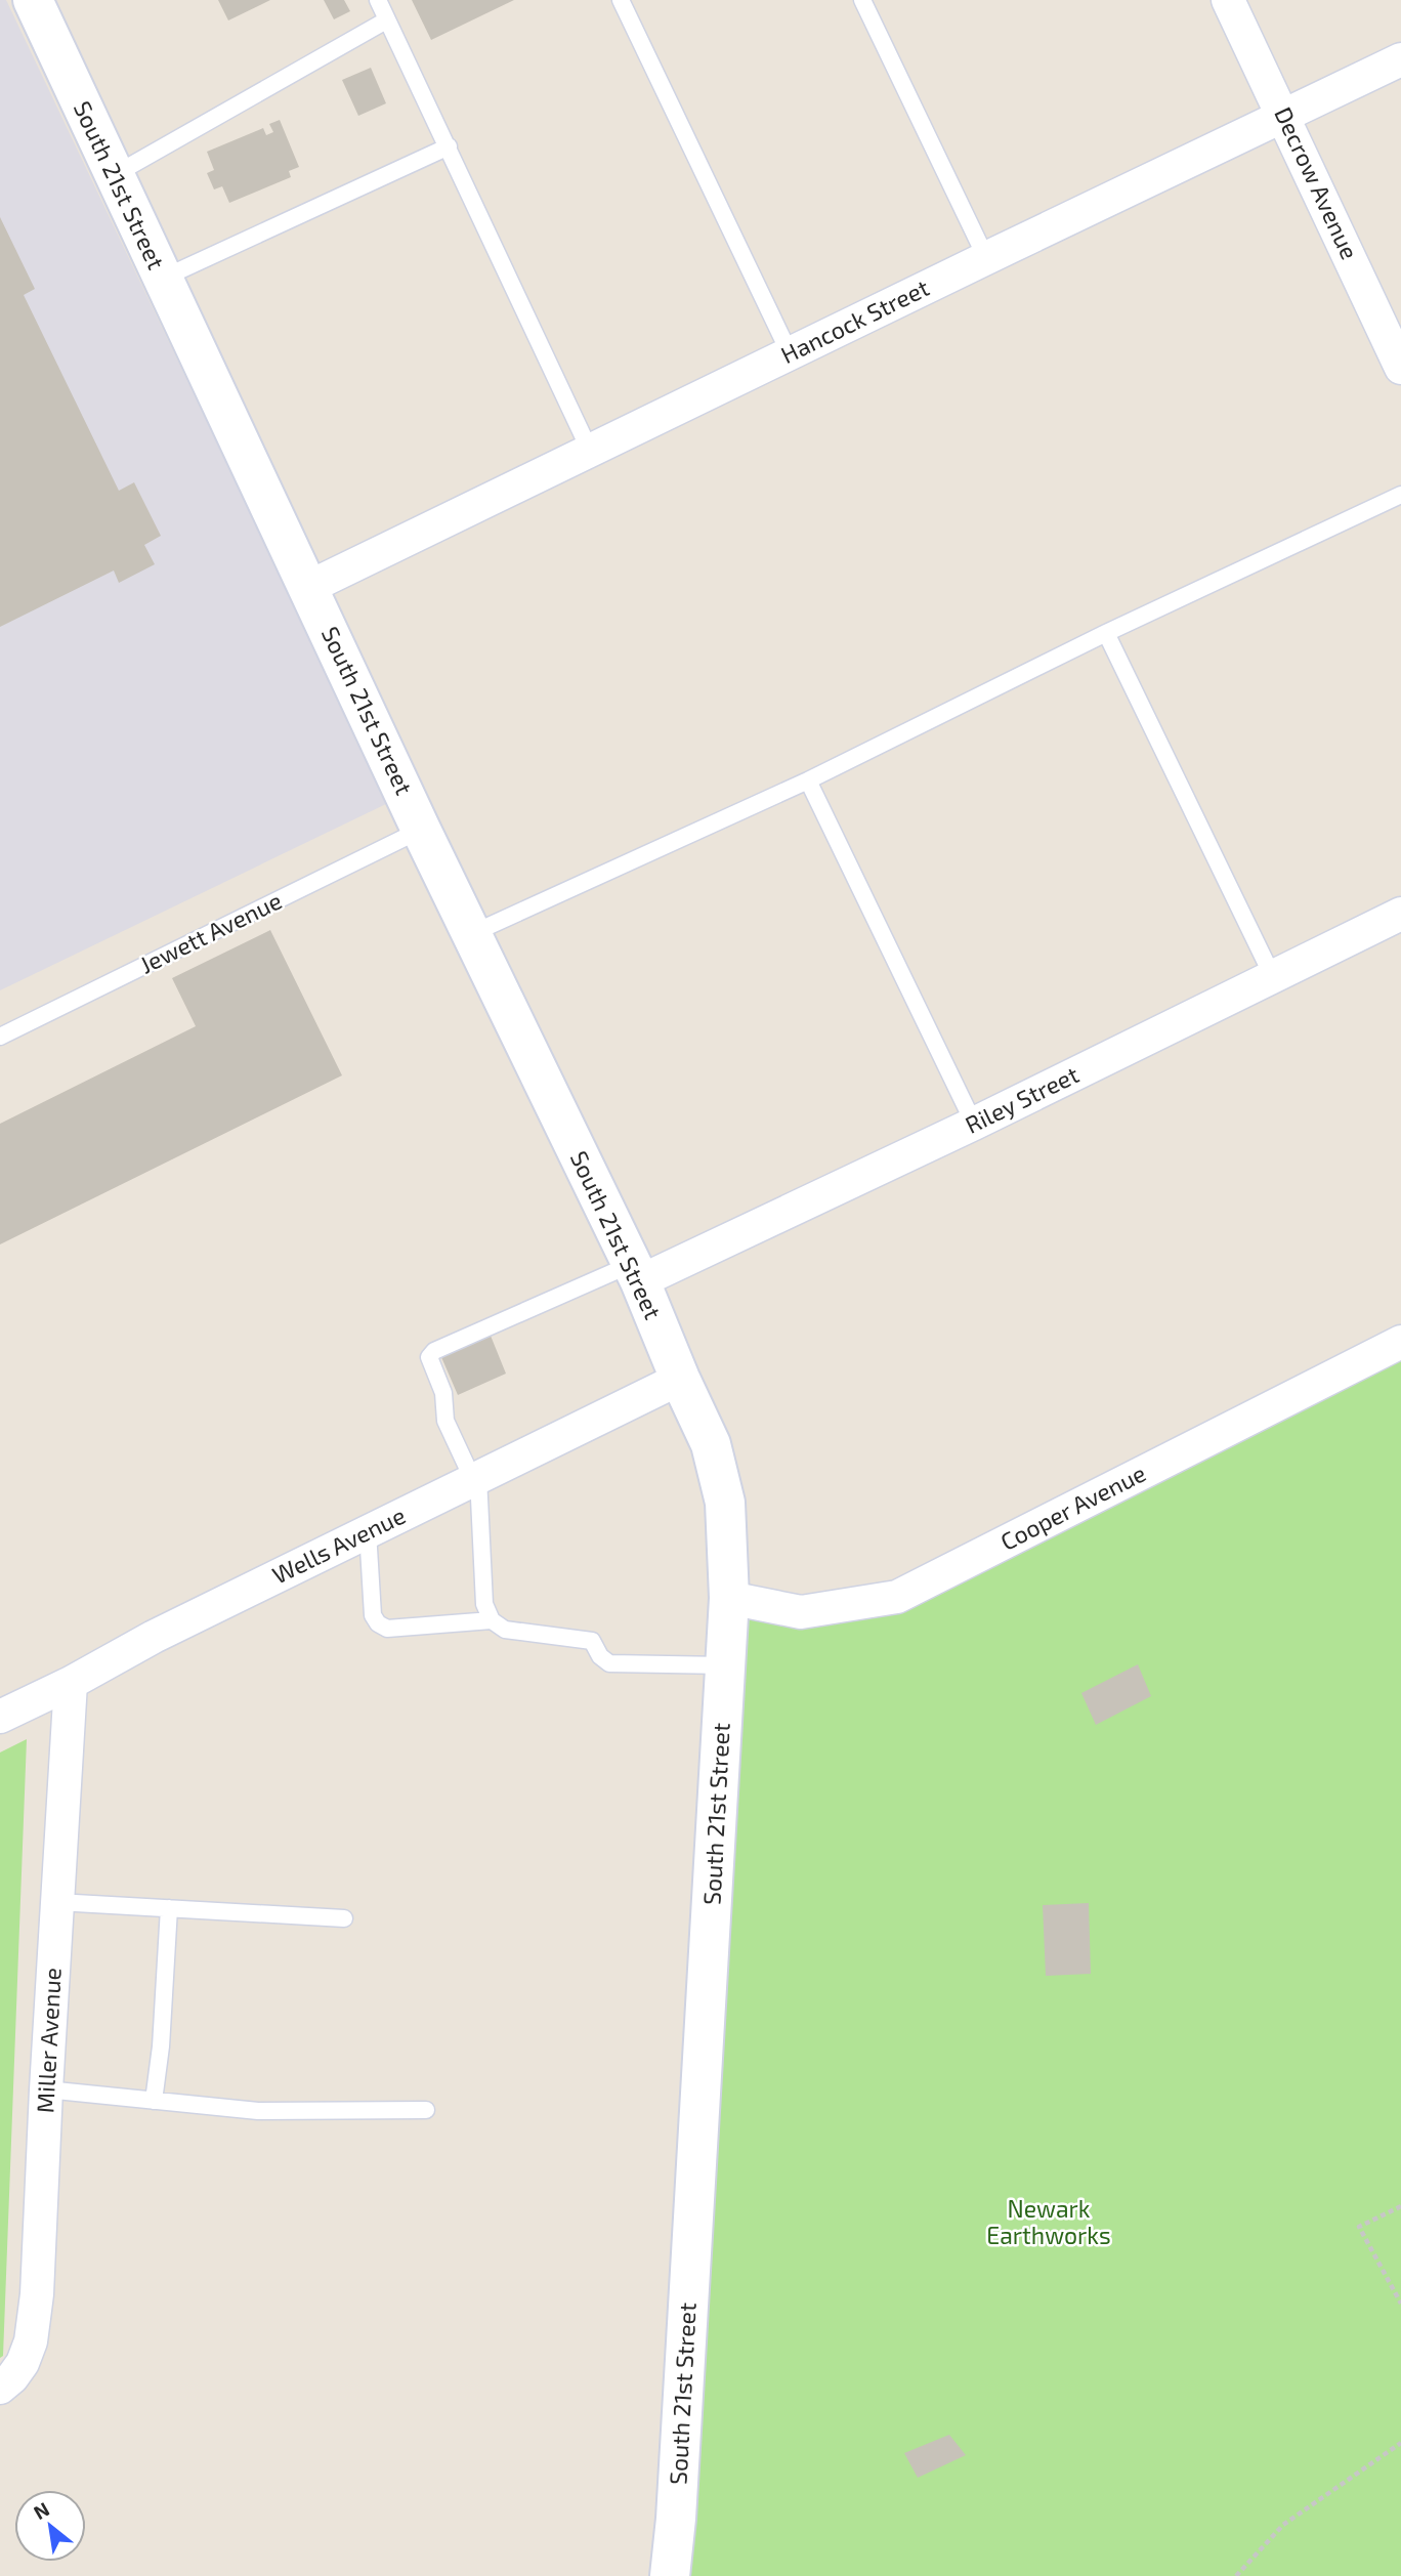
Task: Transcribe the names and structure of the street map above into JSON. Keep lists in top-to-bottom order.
{
  "streets": {
    "main road": ["South 21st Street"],
    "street": [
      "Decrow Avenue",
      "Hancock Street",
      "Riley Street",
      "Cooper Avenue",
      "Wells Avenue",
      "Miller Avenue"
    ],
    "lane": ["Jewett Avenue"]
  },
  "crossings": [
    ["Decrow Avenue", "Hancock Street"],
    ["South 21st Street", "Hancock Street"],
    ["South 21st Street", "Jewett Avenue"],
    ["South 21st Street", "Riley Street"],
    ["South 21st Street", "Cooper Avenue"],
    ["South 21st Street", "Wells Avenue"],
    ["Wells Avenue", "Miller Avenue"]
  ],
  "parks": ["Newark Earthworks"],
  "north": "top left"
}
